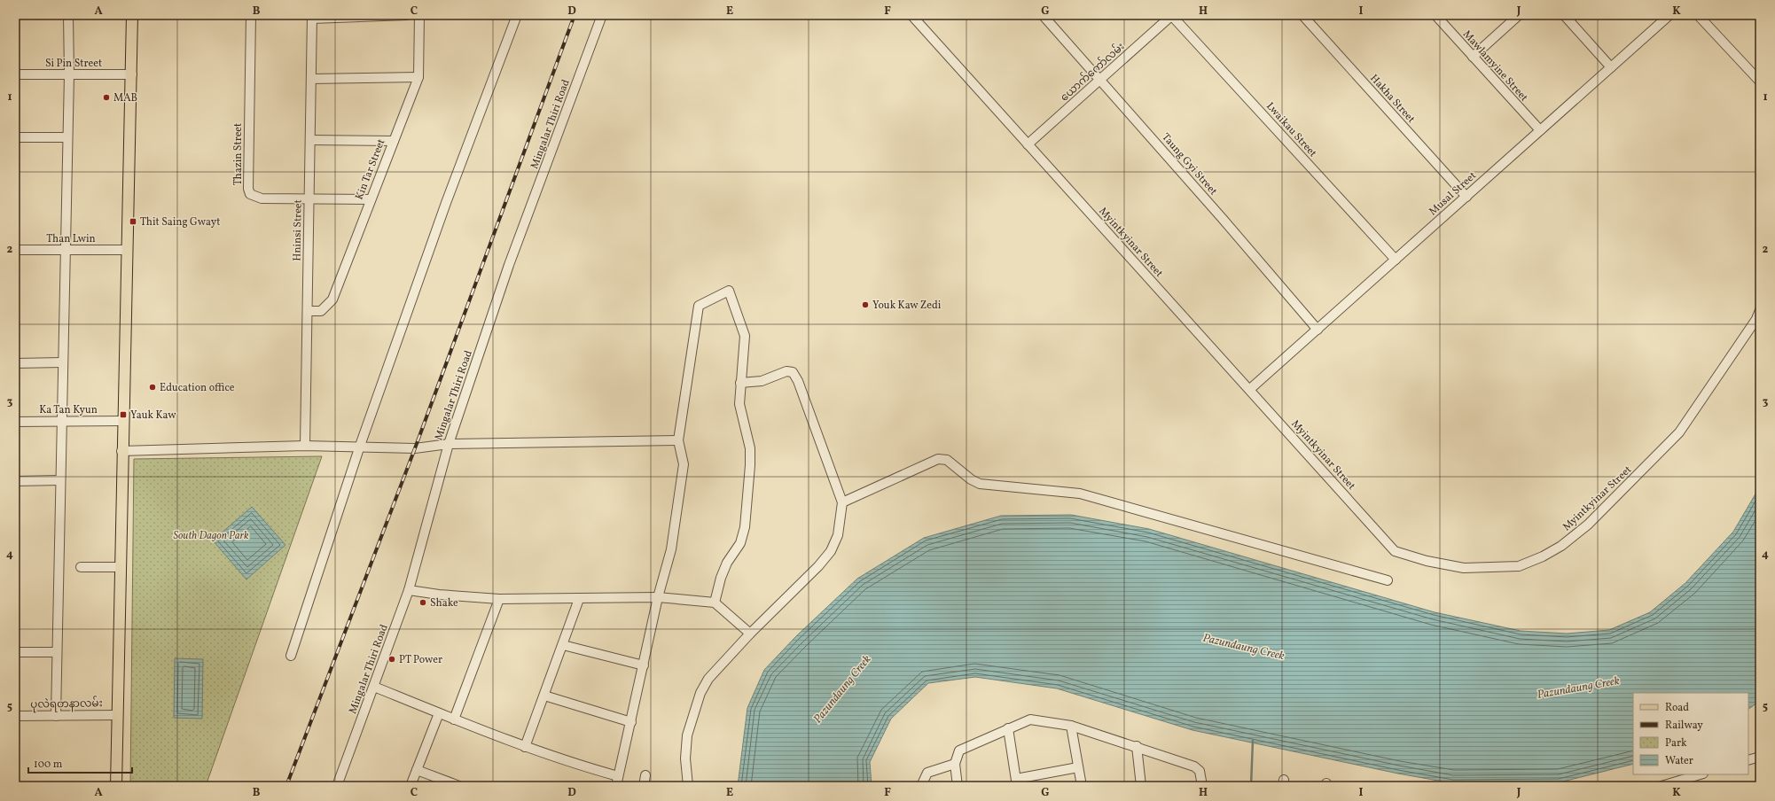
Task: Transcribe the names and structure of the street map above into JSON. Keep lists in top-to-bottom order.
{
  "streets": {
    "street": [
      "Si Pin Street",
      "Mawlamyine Street",
      "ယောက်ကော်လမ်း",
      "Hakha Street",
      "Mingalar Thiri Road",
      "Lwaikau Street",
      "Thazin Street",
      "Taung Gyi Street",
      "Kin Tar Street",
      "Musal Street",
      "Hninsi Street",
      "Than Lwin",
      "Myintkyinar Street",
      "Ka Tan Kyun",
      "ပုလဲရတနာလမ်း"
    ]
  },
  "crossings": [
    ["Mawlamyine Street", "Musal Street"],
    ["ယောက်ကော်လမ်း", "Lwaikau Street"],
    ["ယောက်ကော်လမ်း", "Taung Gyi Street"],
    ["ယောက်ကော်လမ်း", "Myintkyinar Street"],
    ["Hakha Street", "Musal Street"],
    ["Lwaikau Street", "Musal Street"],
    ["Thazin Street", "Kin Tar Street"],
    ["Thazin Street", "Hninsi Street"],
    ["Taung Gyi Street", "Musal Street"],
    ["Kin Tar Street", "Hninsi Street"],
    ["Musal Street", "Myintkyinar Street"]
  ],
  "water": ["Pazundaung Creek"],
  "parks": ["South Dagon Park"],
  "places": {
    "other": [
      "MAB",
      "Youk Kaw Zedi",
      "Education office",
      "Shake",
      "PT Power"
    ],
    "transit": ["Thit Saing Gwayt", "Yauk Kaw"]
  },
  "legend": [
    "Road",
    "Railway",
    "Park",
    "Water"
  ],
  "scale_bar": "100 m",
  "grid": {
    "columns": [
      "A",
      "B",
      "C",
      "D",
      "E",
      "F",
      "G",
      "H",
      "I",
      "J",
      "K"
    ],
    "rows": [
      "1",
      "2",
      "3",
      "4",
      "5"
    ]
  }
}
